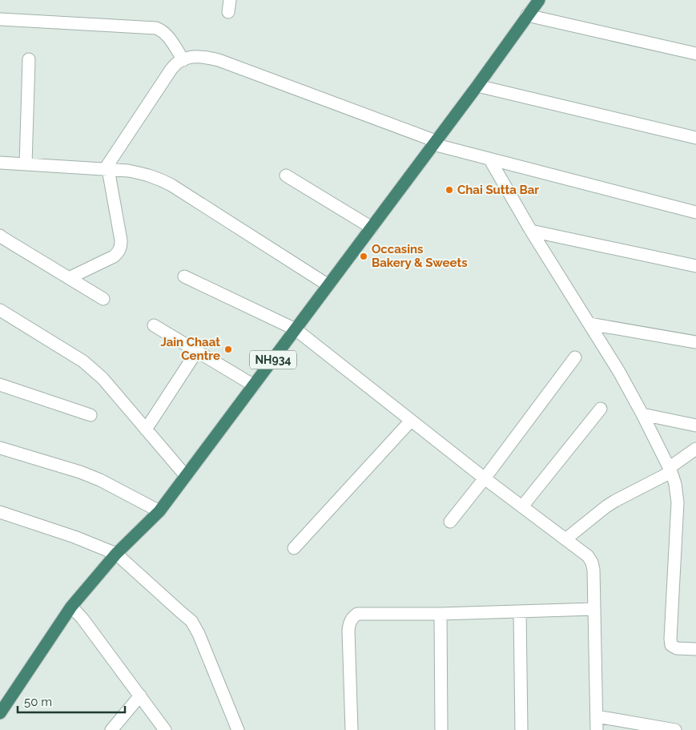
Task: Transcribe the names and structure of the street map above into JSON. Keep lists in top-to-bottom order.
{
  "streets": {
    "highway": ["NH934"]
  },
  "places": ["Chai Sutta Bar", "Occasins Bakery & Sweets", "Jain Chaat Centre"],
  "scale_bar": "50 m"
}
